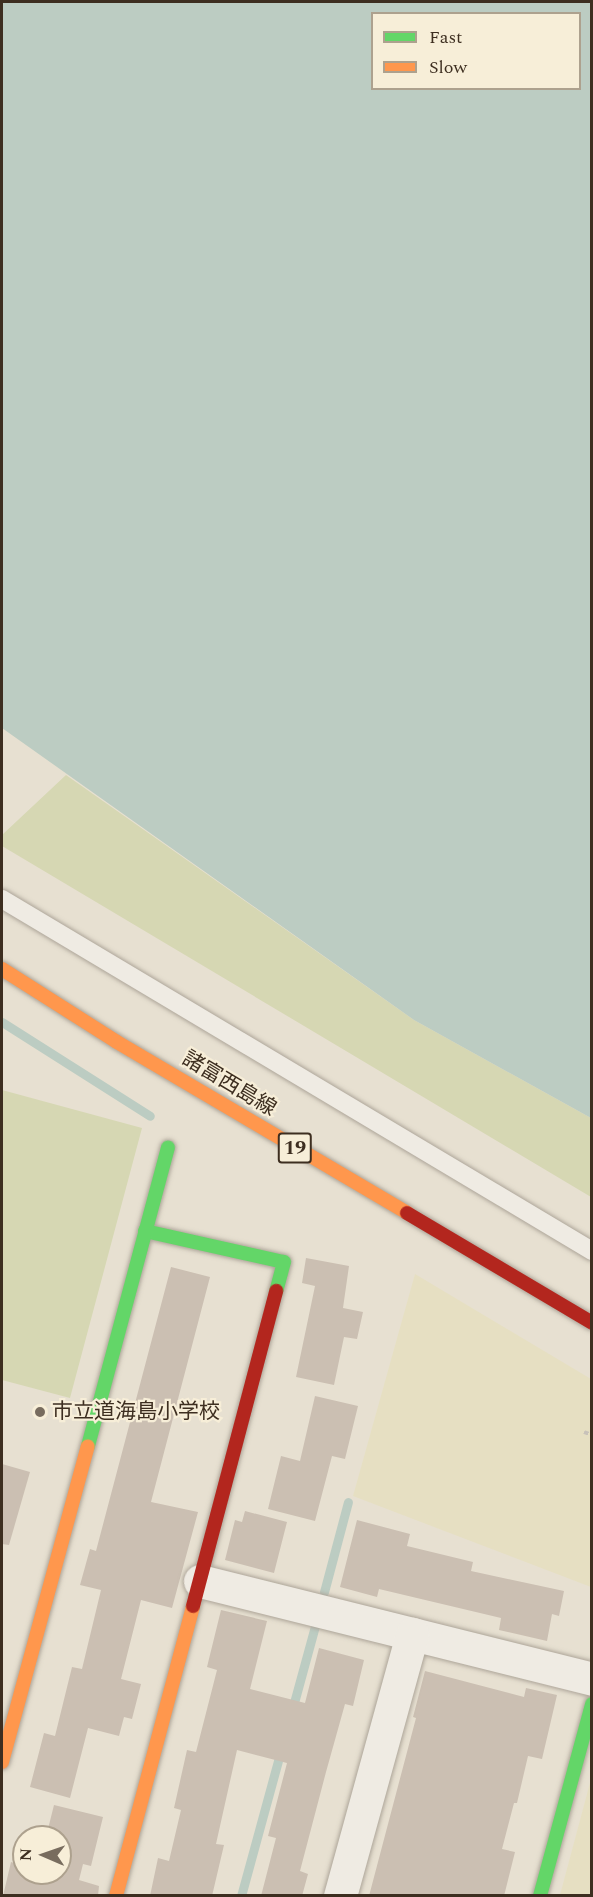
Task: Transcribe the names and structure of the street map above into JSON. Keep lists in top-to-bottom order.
{
  "streets": {
    "street": ["諸富西島線", "19"]
  },
  "places": ["市立道海島小学校"],
  "legend": ["Fast", "Slow"],
  "north": "left"
}
